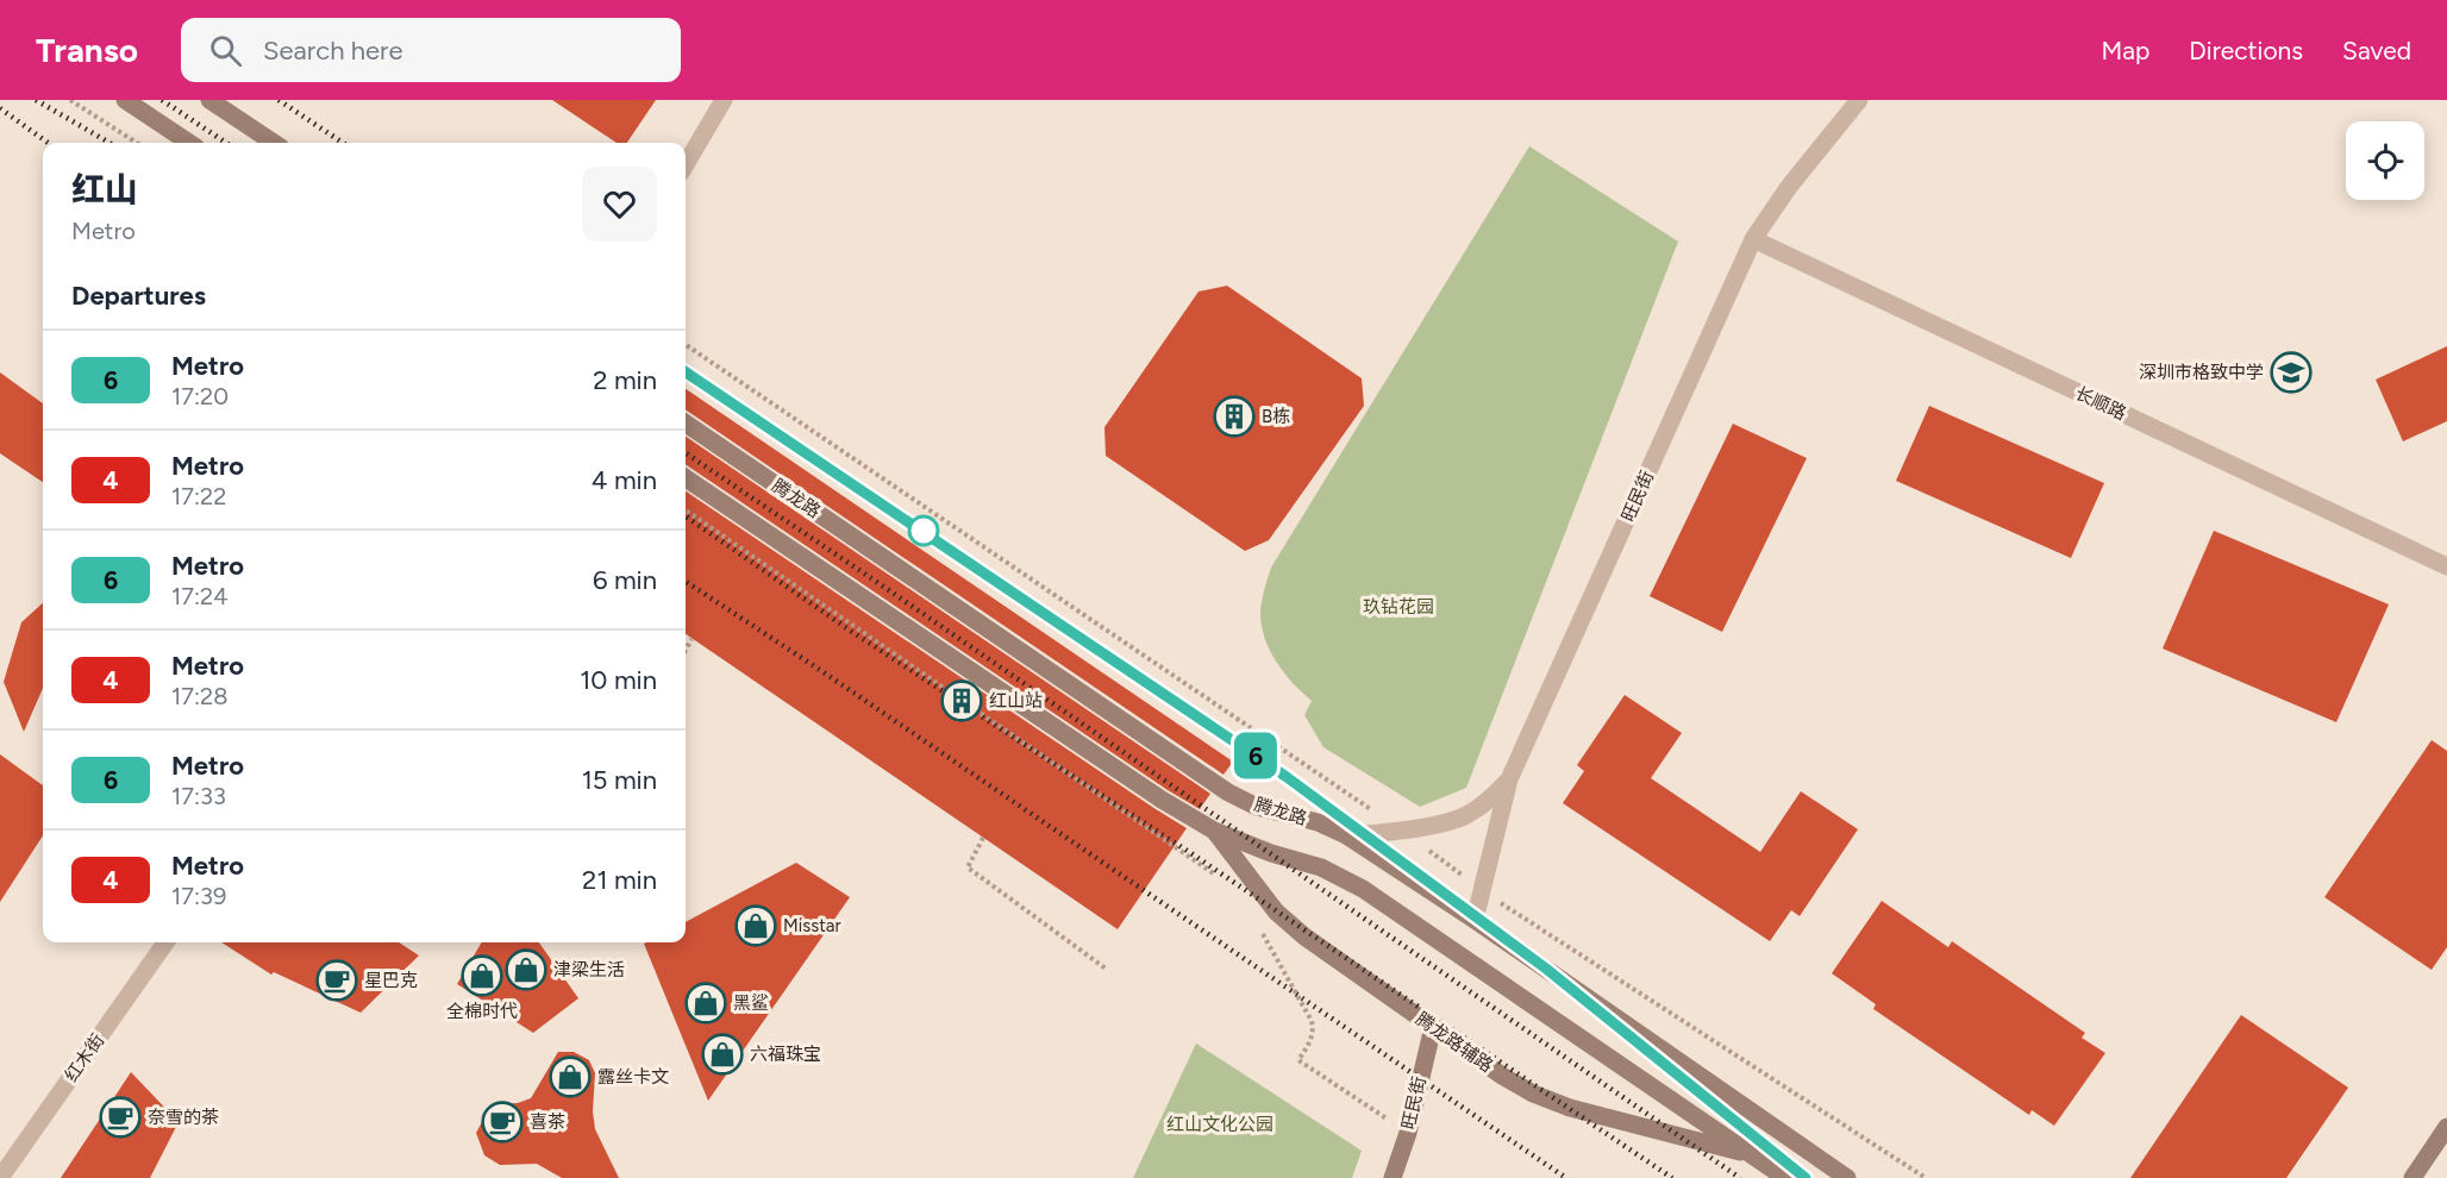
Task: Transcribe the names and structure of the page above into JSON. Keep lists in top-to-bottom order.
{
  "streets": {
    "main road": ["旺民街", "腾龙路", "腾龙路辅路"],
    "street": ["长顺路", "红木街"]
  },
  "crossings": [
    ["长顺路", "旺民街"],
    ["旺民街", "腾龙路"],
    ["旺民街", "腾龙路辅路"]
  ],
  "parks": ["玖钻花园", "红山文化公园"],
  "places": {
    "school or university": ["深圳市格致中学"],
    "building": ["B栋", "红山站"],
    "shop": [
      "Misstar",
      "津梁生活",
      "全棉时代",
      "黑鲨",
      "六福珠宝",
      "露丝卡文"
    ],
    "cafe": ["星巴克", "奈雪的茶", "喜茶"]
  },
  "lines": ["metro line 6"],
  "page": {
    "header": "Transo",
    "search": "Search here",
    "nav": ["Map", "Directions", "Saved"],
    "on_map": "6",
    "heading": [
      ["红山", "Metro"],
      "Departures"
    ],
    "list": [
      {
        "mark": "6",
        "name": "Metro",
        "note": "17:20",
        "value": "2 min"
      },
      {
        "mark": "4",
        "name": "Metro",
        "note": "17:22",
        "value": "4 min"
      },
      {
        "mark": "6",
        "name": "Metro",
        "note": "17:24",
        "value": "6 min"
      },
      {
        "mark": "4",
        "name": "Metro",
        "note": "17:28",
        "value": "10 min"
      },
      {
        "mark": "6",
        "name": "Metro",
        "note": "17:33",
        "value": "15 min"
      },
      {
        "mark": "4",
        "name": "Metro",
        "note": "17:39",
        "value": "21 min"
      }
    ]
  }
}
